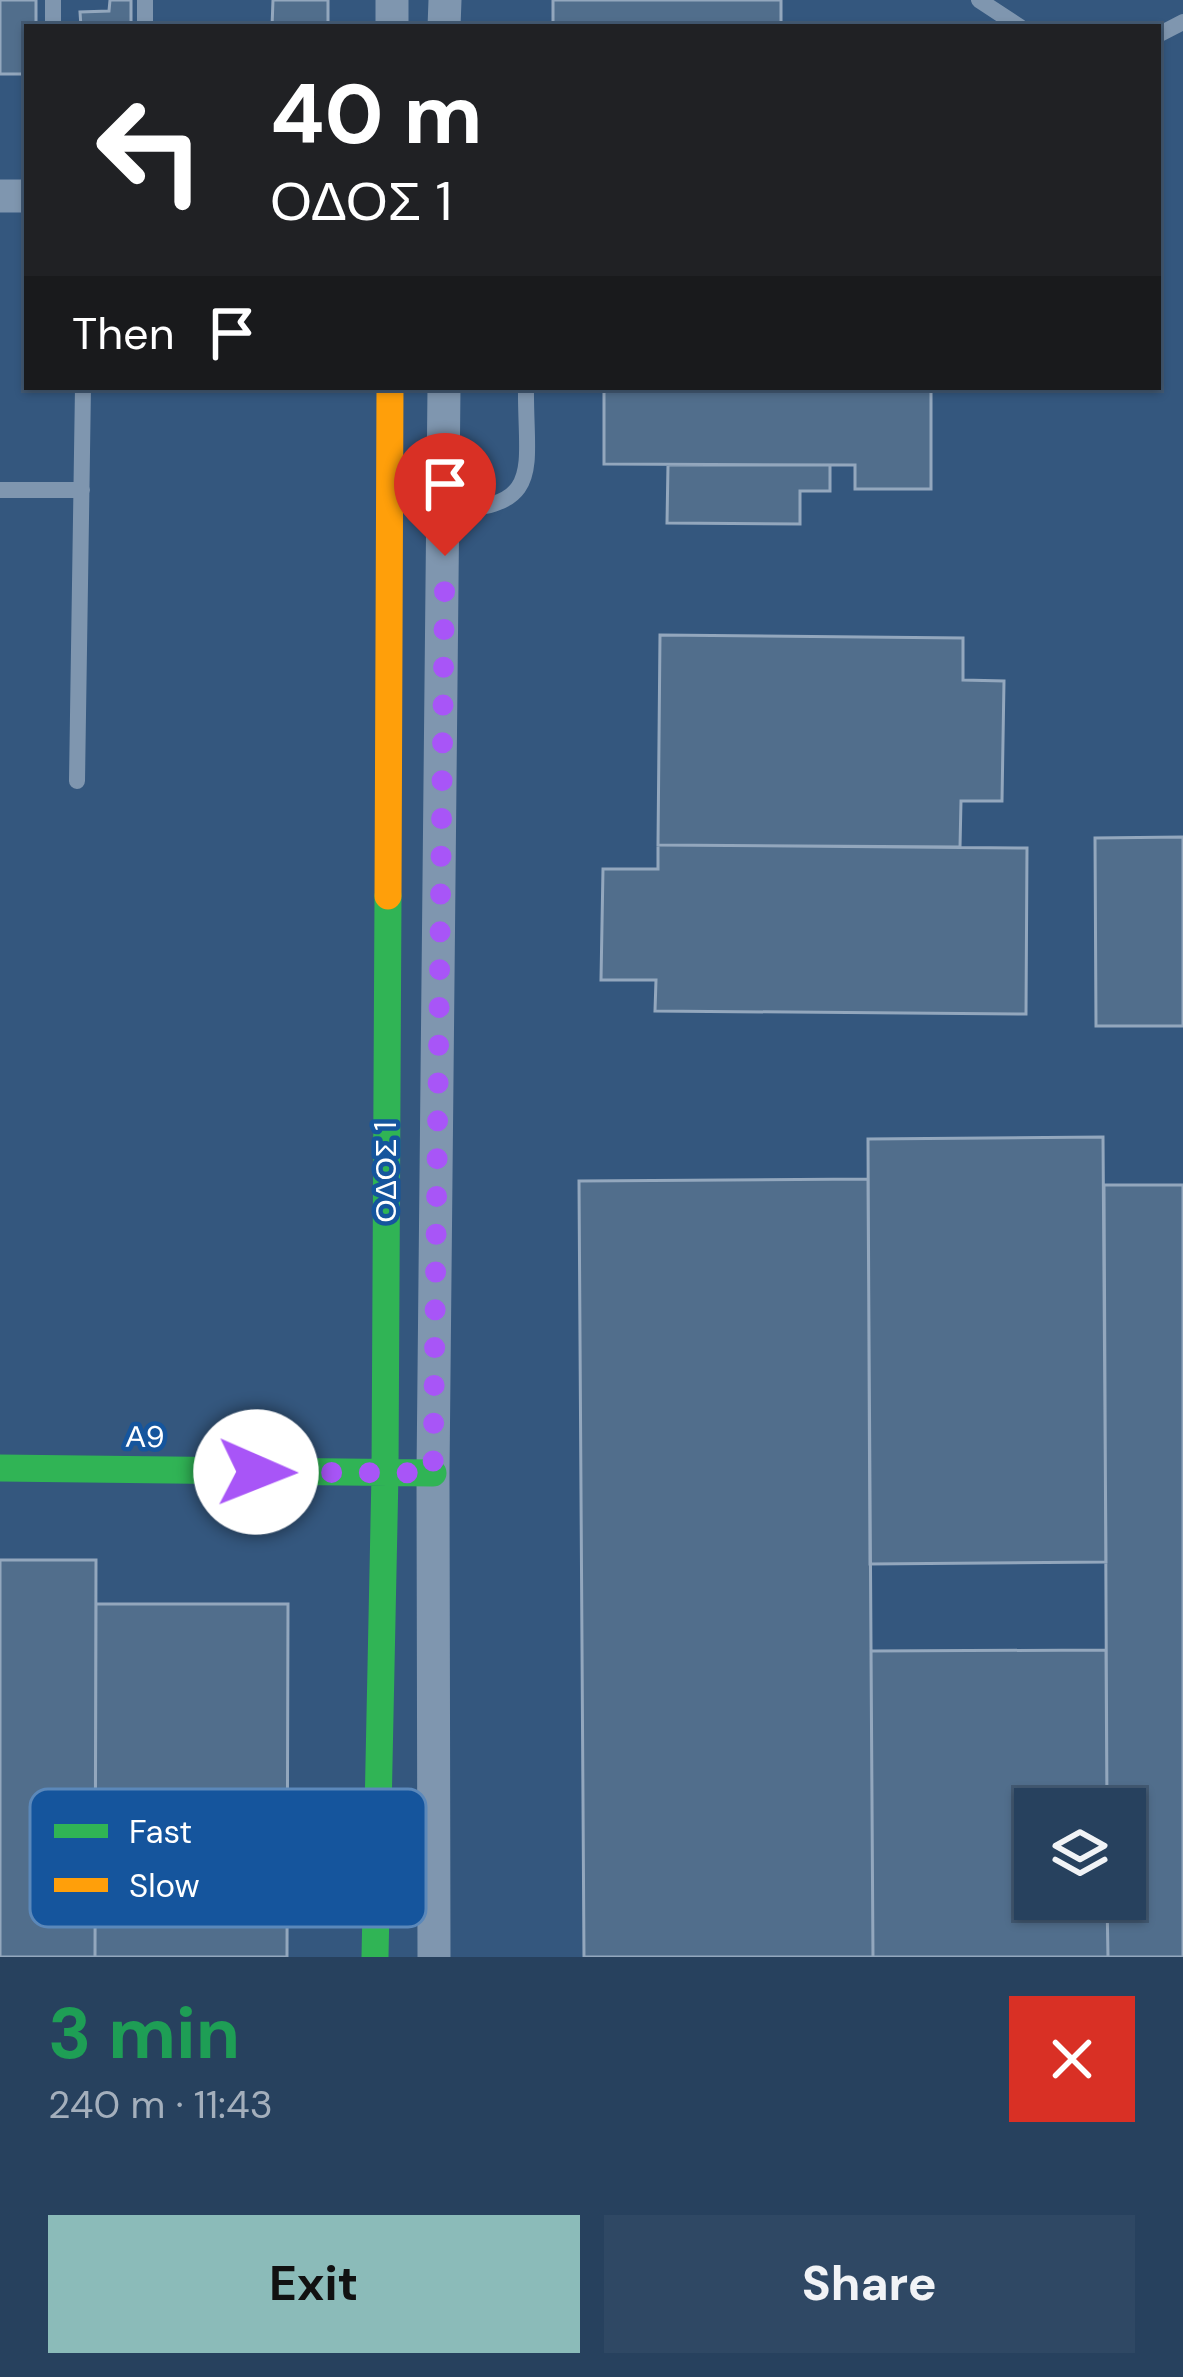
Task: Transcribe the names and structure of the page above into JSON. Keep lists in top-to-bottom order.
{
  "streets": {
    "street": ["ΟΔΟΣ 1", "Α9"]
  },
  "crossings": [
    ["ΟΔΟΣ 1", "Α9"]
  ],
  "legend": ["Fast", "Slow"],
  "page": {
    "turn": ["40 m", "ΟΔΟΣ 1"],
    "then": "Then",
    "heading": ["3 min", "240 m · 11:43"],
    "buttons": ["Exit", "Share"]
  }
}
